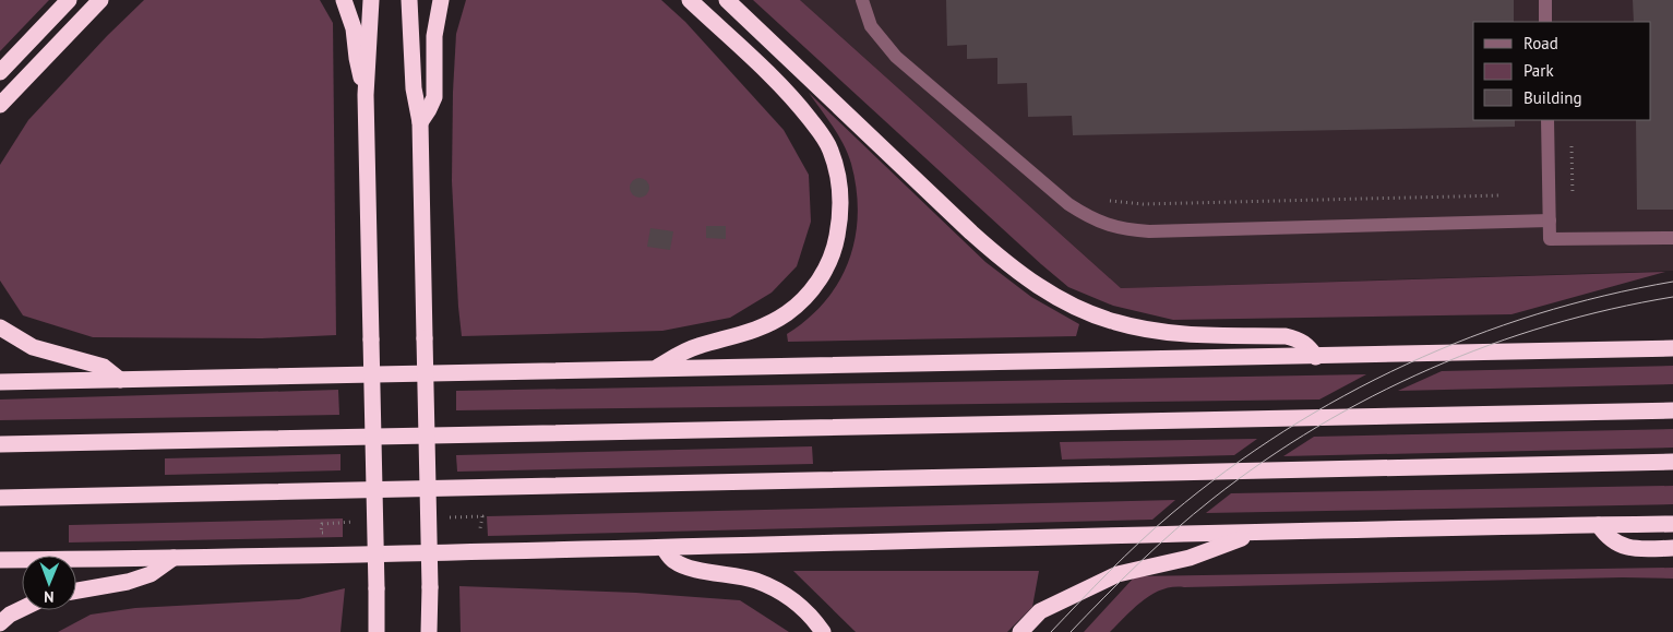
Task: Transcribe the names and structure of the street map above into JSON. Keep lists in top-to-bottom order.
{
  "legend": ["Road", "Park", "Building"],
  "north": "bottom"
}
